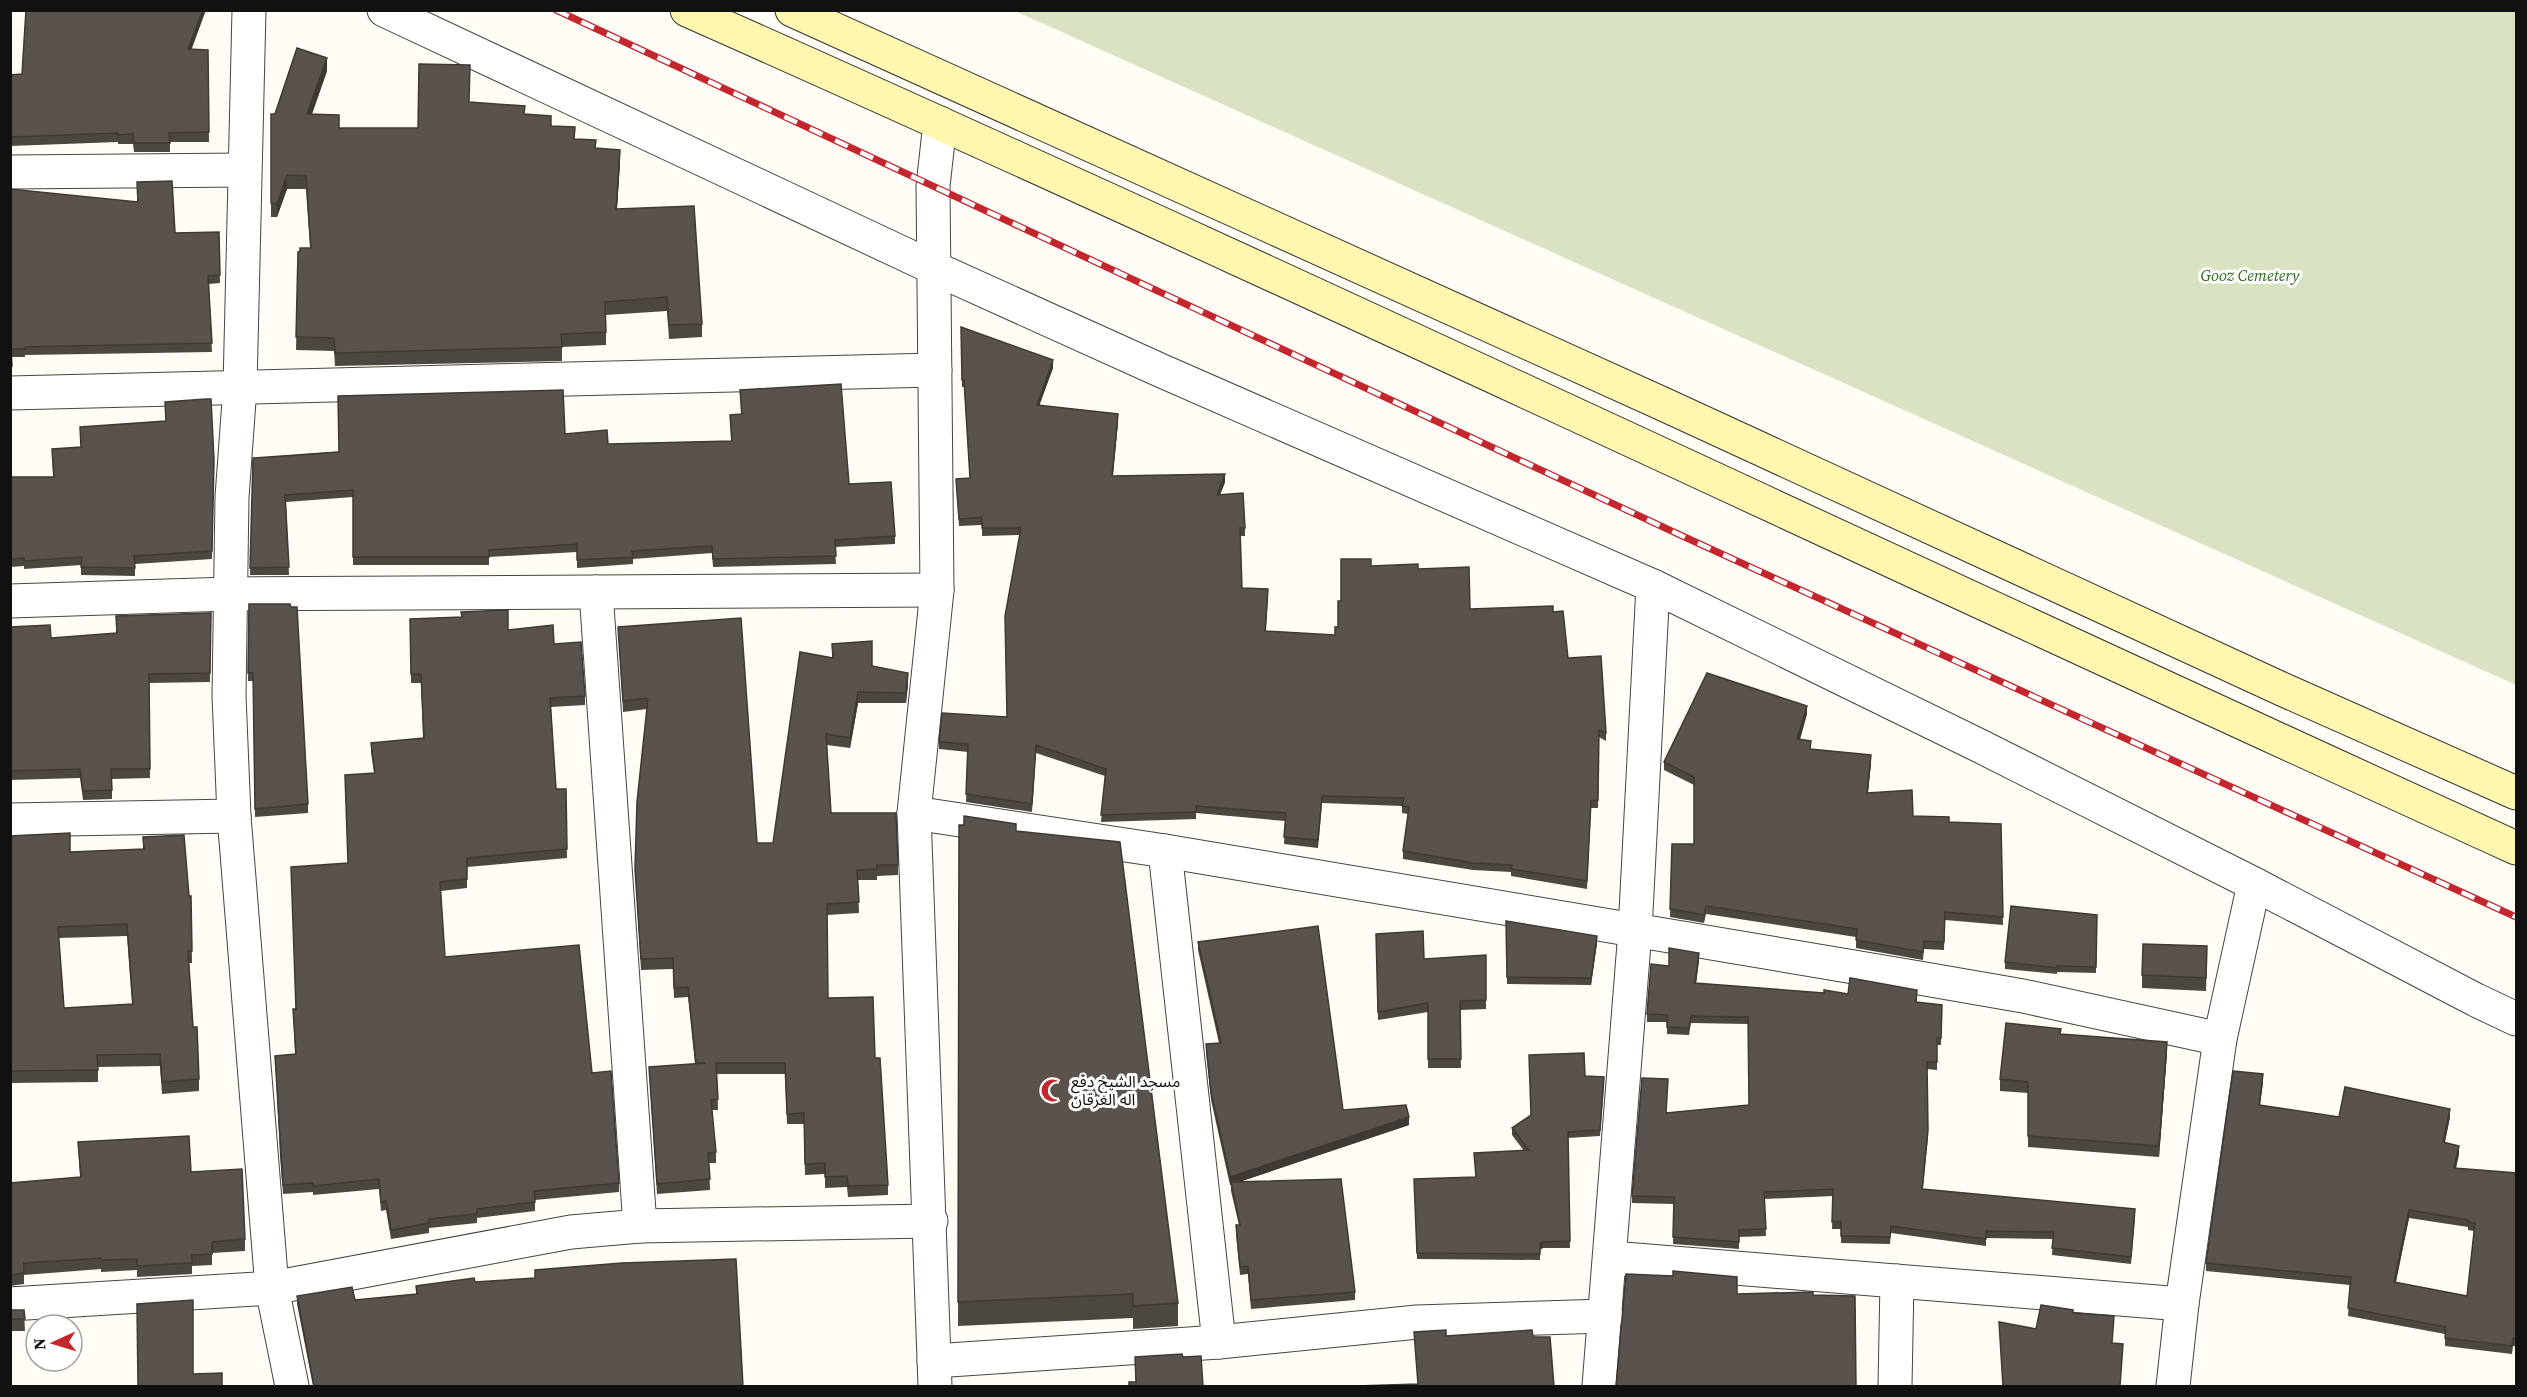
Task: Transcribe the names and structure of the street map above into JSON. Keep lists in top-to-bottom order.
{
  "parks": ["Gooz Cemetery"],
  "places": {
    "mosque": ["مسجد الشيخ دفع اله الغرقان"]
  },
  "north": "left"
}
